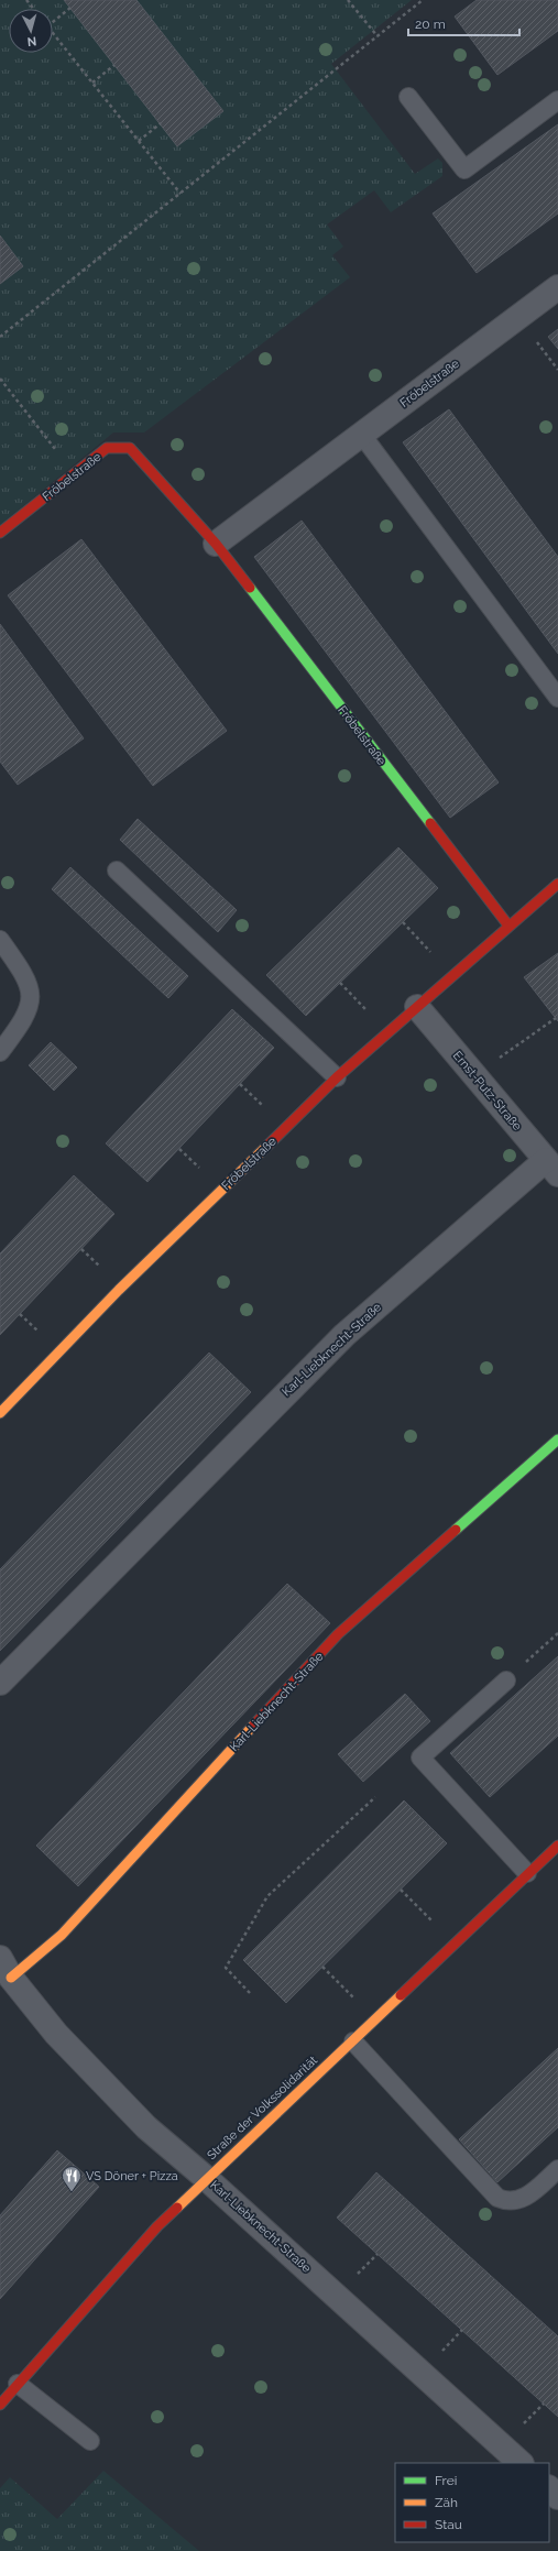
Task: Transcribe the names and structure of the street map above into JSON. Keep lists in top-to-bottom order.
{
  "streets": {
    "street": [
      "Fröbelstraße",
      "Ernst-Putz-Straße",
      "Karl-Liebknecht-Straße",
      "Straße der Volkssolidarität"
    ]
  },
  "crossings": [
    ["Fröbelstraße", "Ernst-Putz-Straße"],
    ["Ernst-Putz-Straße", "Karl-Liebknecht-Straße"],
    ["Karl-Liebknecht-Straße", "Straße der Volkssolidarität"]
  ],
  "places": {
    "restaurant": ["VS Döner + Pizza"]
  },
  "legend": ["Frei", "Zäh", "Stau"],
  "scale_bar": "20 m",
  "north": "bottom"
}
